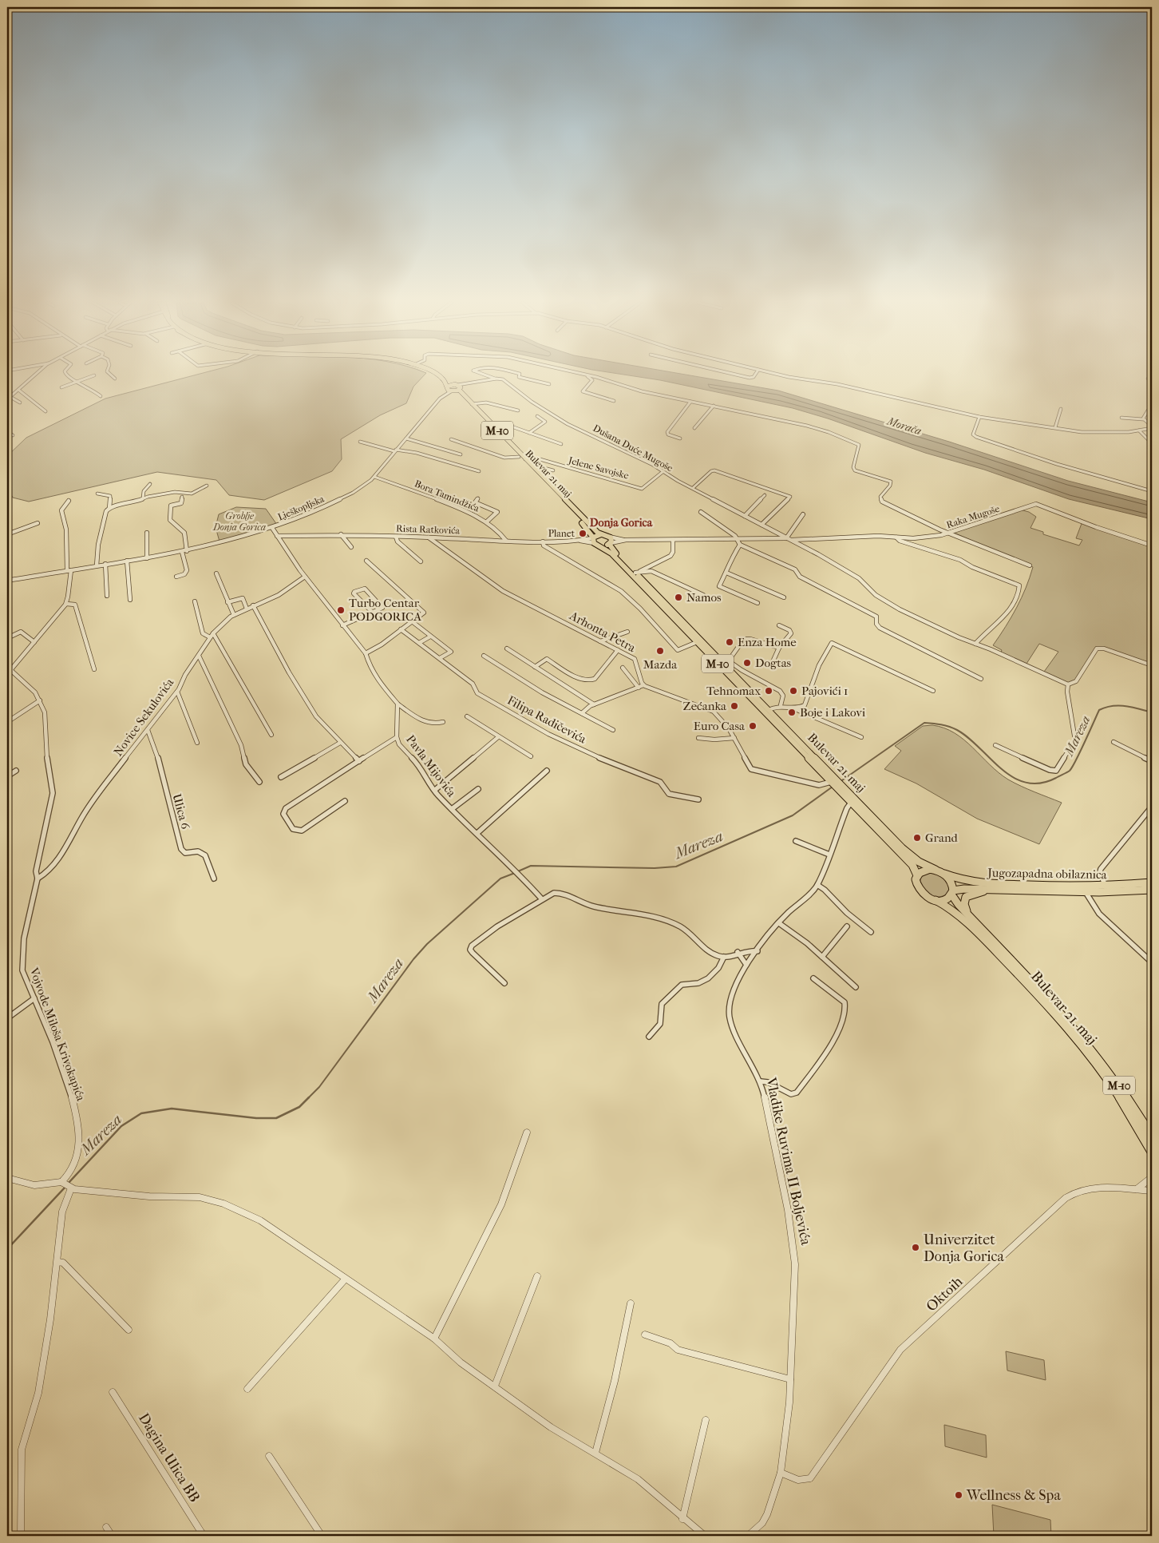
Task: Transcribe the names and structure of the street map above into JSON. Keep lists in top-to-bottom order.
{
  "streets": {
    "main road": ["M-10", "Bulevar 21. maj", "Jugozapadna obilaznica"],
    "street": [
      "Dušana Duće Mugoše",
      "Jelene Savojske",
      "Bora Tamindžića",
      "Lješkopljska",
      "Raka Mugoše",
      "Rista Ratkovića",
      "Arhonta Petra",
      "Novice Sekulovića",
      "Filipa Radičevića",
      "Pavla Mijovića",
      "Ulica 6",
      "Vojvode Miloša Krivokapića",
      "Vladike Ruvima II Boljevića",
      "Oktoih",
      "Dagina Ulica BB"
    ]
  },
  "crossings": [
    ["M-10", "Bulevar 21. maj"],
    ["M-10", "Jugozapadna obilaznica"],
    ["Dušana Duće Mugoše", "Jelene Savojske"],
    ["Dušana Duće Mugoše", "Raka Mugoše"],
    ["Jelene Savojske", "Bulevar 21. maj"],
    ["Bulevar 21. maj", "Lješkopljska"],
    ["Bulevar 21. maj", "Raka Mugoše"],
    ["Bulevar 21. maj", "Rista Ratkovića"],
    ["Bulevar 21. maj", "Jugozapadna obilaznica"],
    ["Bulevar 21. maj", "Vladike Ruvima II Boljevića"],
    ["Bora Tamindžića", "Lješkopljska"],
    ["Bora Tamindžića", "Rista Ratkovića"],
    ["Rista Ratkovića", "Arhonta Petra"],
    ["Novice Sekulovića", "Ulica 6"],
    ["Novice Sekulovića", "Vojvode Miloša Krivokapića"],
    ["Vladike Ruvima II Boljevića", "Oktoih"]
  ],
  "districts": ["Donja Gorica"],
  "water": ["Morača", "Mareza"],
  "parks": ["Groblje Donja Gorica"],
  "places": [
    "Planet",
    "Namos",
    "Turbo Centar PODGORICA",
    "Enza Home",
    "Mazda",
    "Dogtas",
    "Tehnomax",
    "Pajovići 1",
    "Zećanka",
    "Boje i Lakovi",
    "Euro Casa",
    "Grand",
    "Univerzitet Donja Gorica",
    "Wellness & Spa"
  ]
}
